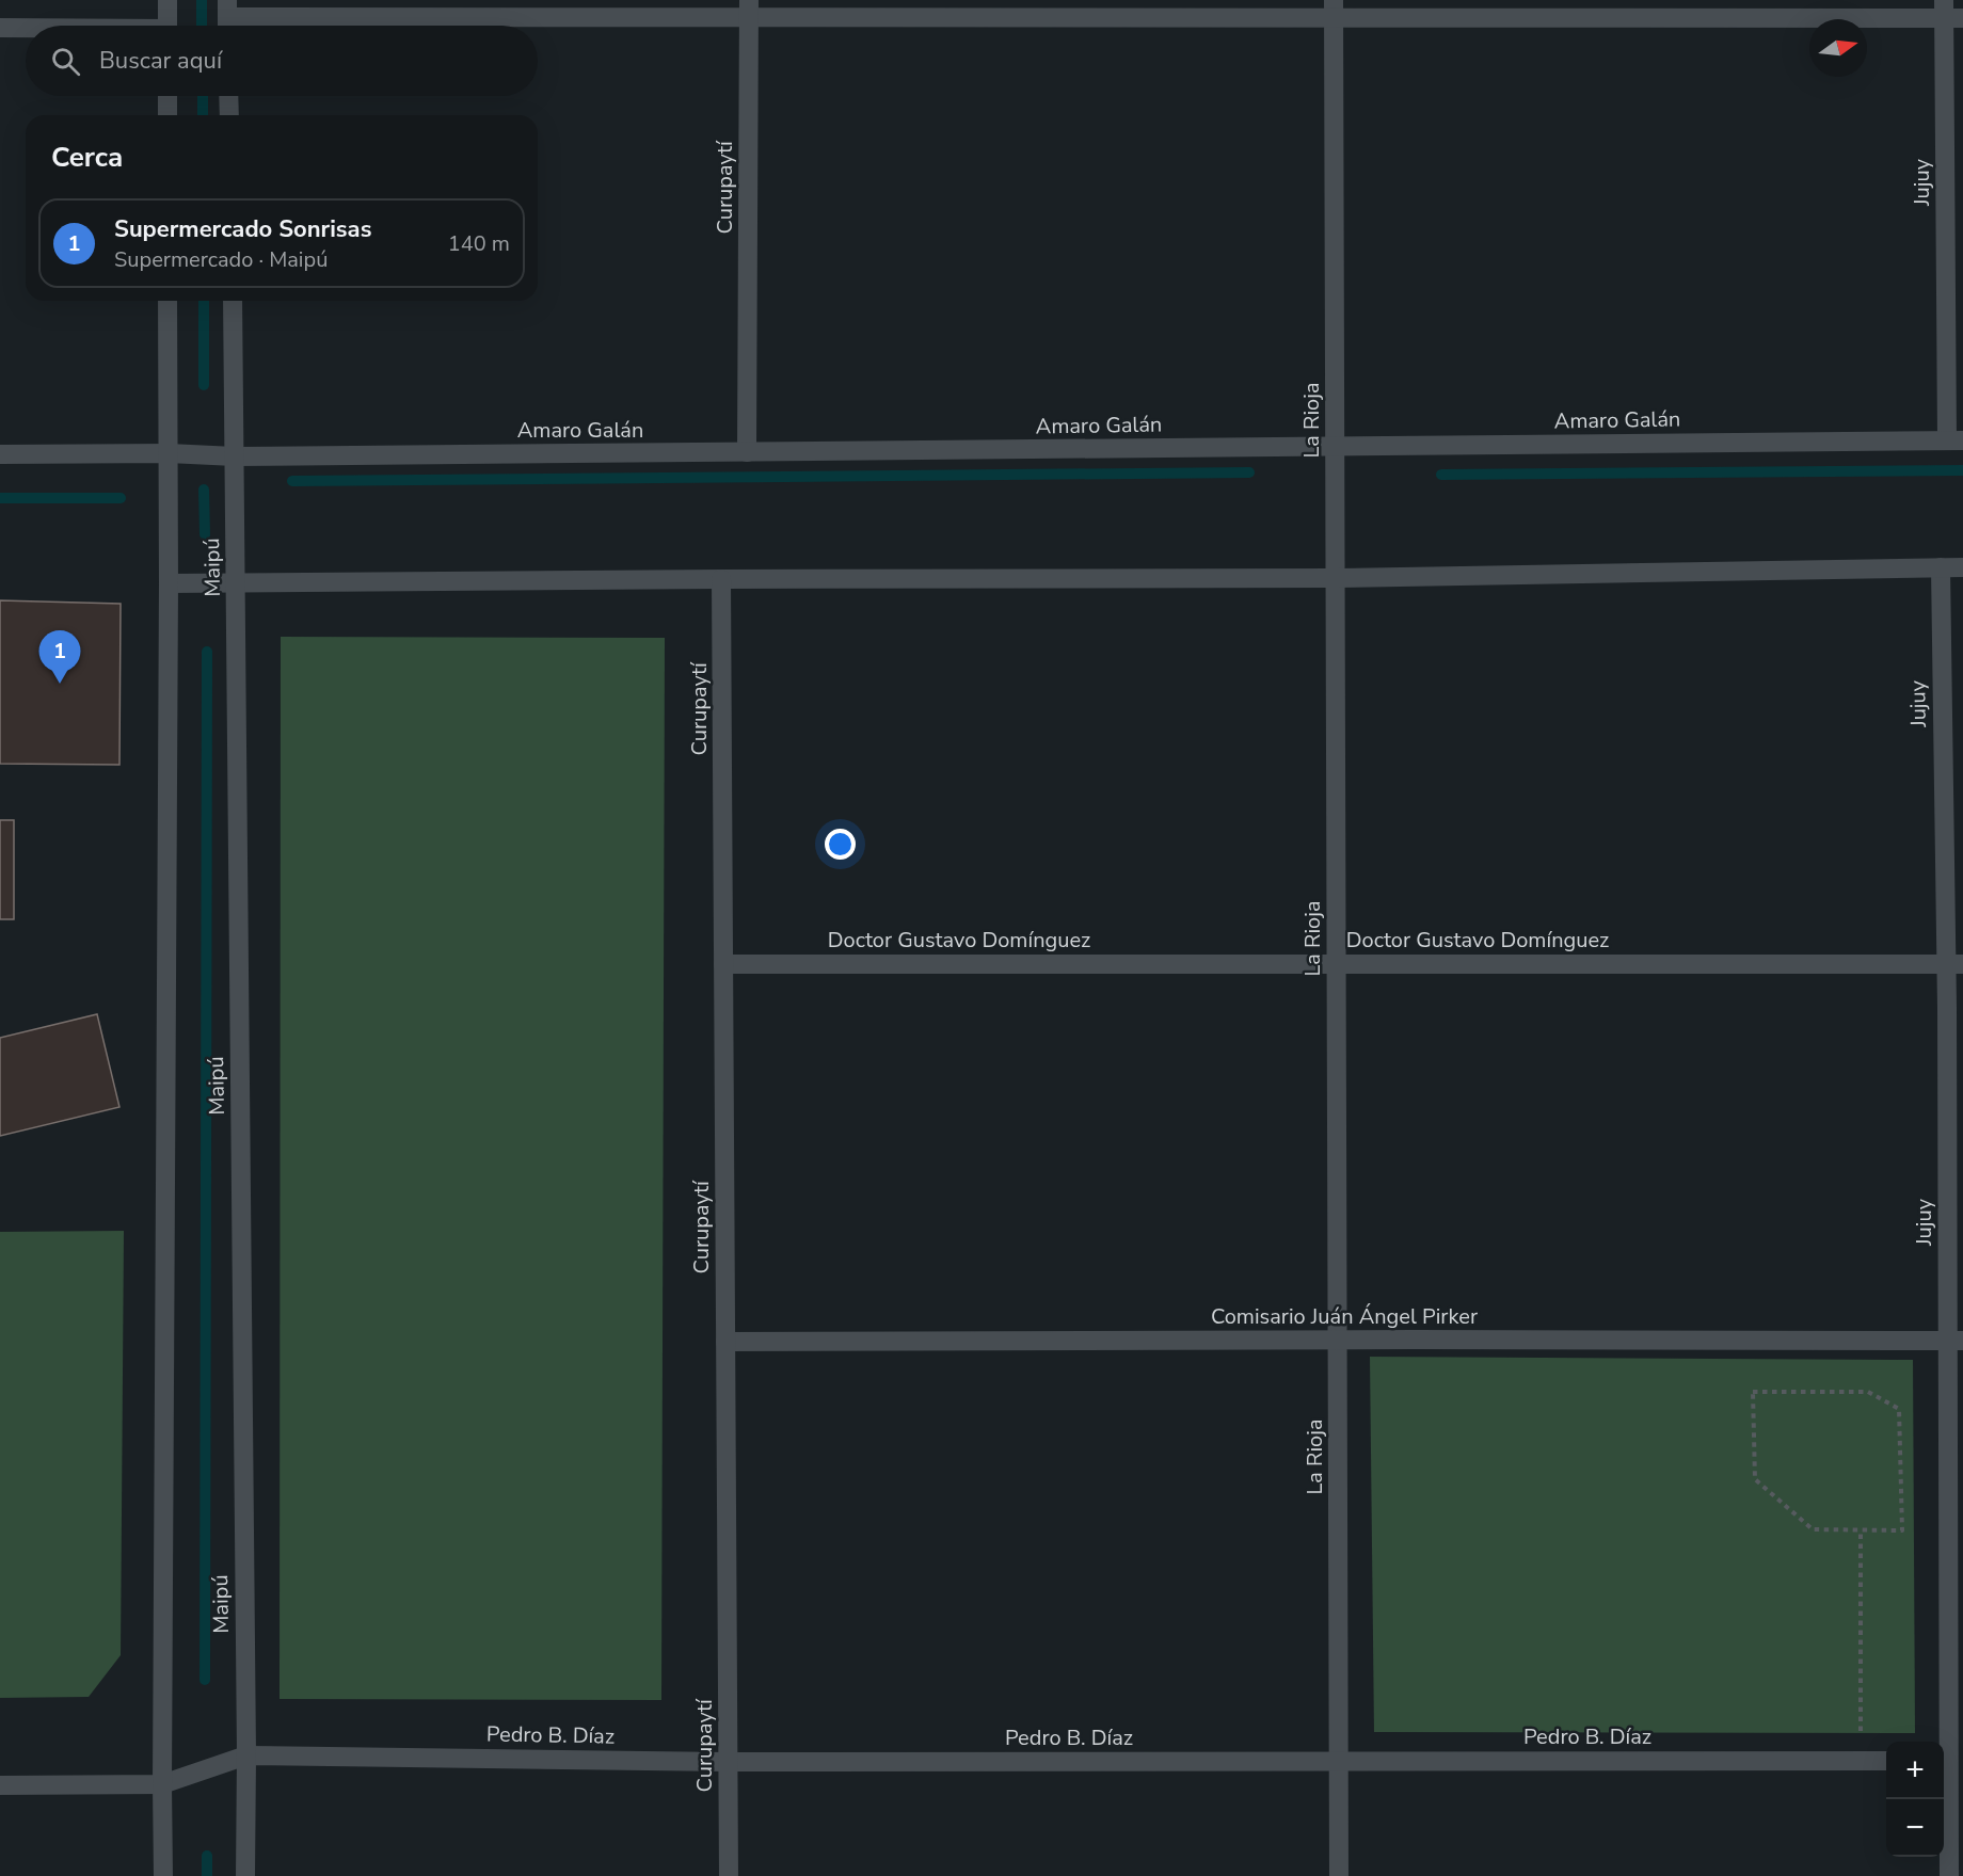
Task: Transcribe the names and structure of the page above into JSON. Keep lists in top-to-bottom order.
{
  "streets": {
    "street": [
      "Jujuy",
      "Curupaytí",
      "La Rioja",
      "Amaro Galán",
      "Maipú",
      "Doctor Gustavo Domínguez",
      "Comisario Juán Ángel Pirker",
      "Pedro B. Díaz"
    ]
  },
  "crossings": [
    ["Jujuy", "Amaro Galán"],
    ["Jujuy", "Doctor Gustavo Domínguez"],
    ["Jujuy", "Comisario Juán Ángel Pirker"],
    ["Curupaytí", "Amaro Galán"],
    ["Curupaytí", "Doctor Gustavo Domínguez"],
    ["Curupaytí", "Comisario Juán Ángel Pirker"],
    ["Curupaytí", "Pedro B. Díaz"],
    ["La Rioja", "Amaro Galán"],
    ["La Rioja", "Doctor Gustavo Domínguez"],
    ["La Rioja", "Comisario Juán Ángel Pirker"],
    ["La Rioja", "Pedro B. Díaz"],
    ["Amaro Galán", "Maipú"],
    ["Maipú", "Pedro B. Díaz"]
  ],
  "north": "right",
  "page": {
    "search": "Buscar aquí",
    "heading": "Cerca",
    "list": [
      {
        "mark": "1",
        "name": "Supermercado Sonrisas",
        "note": "Supermercado · Maipú",
        "value": "140 m"
      }
    ],
    "pins": "1",
    "map_buttons": ["+", "−"]
  }
}
